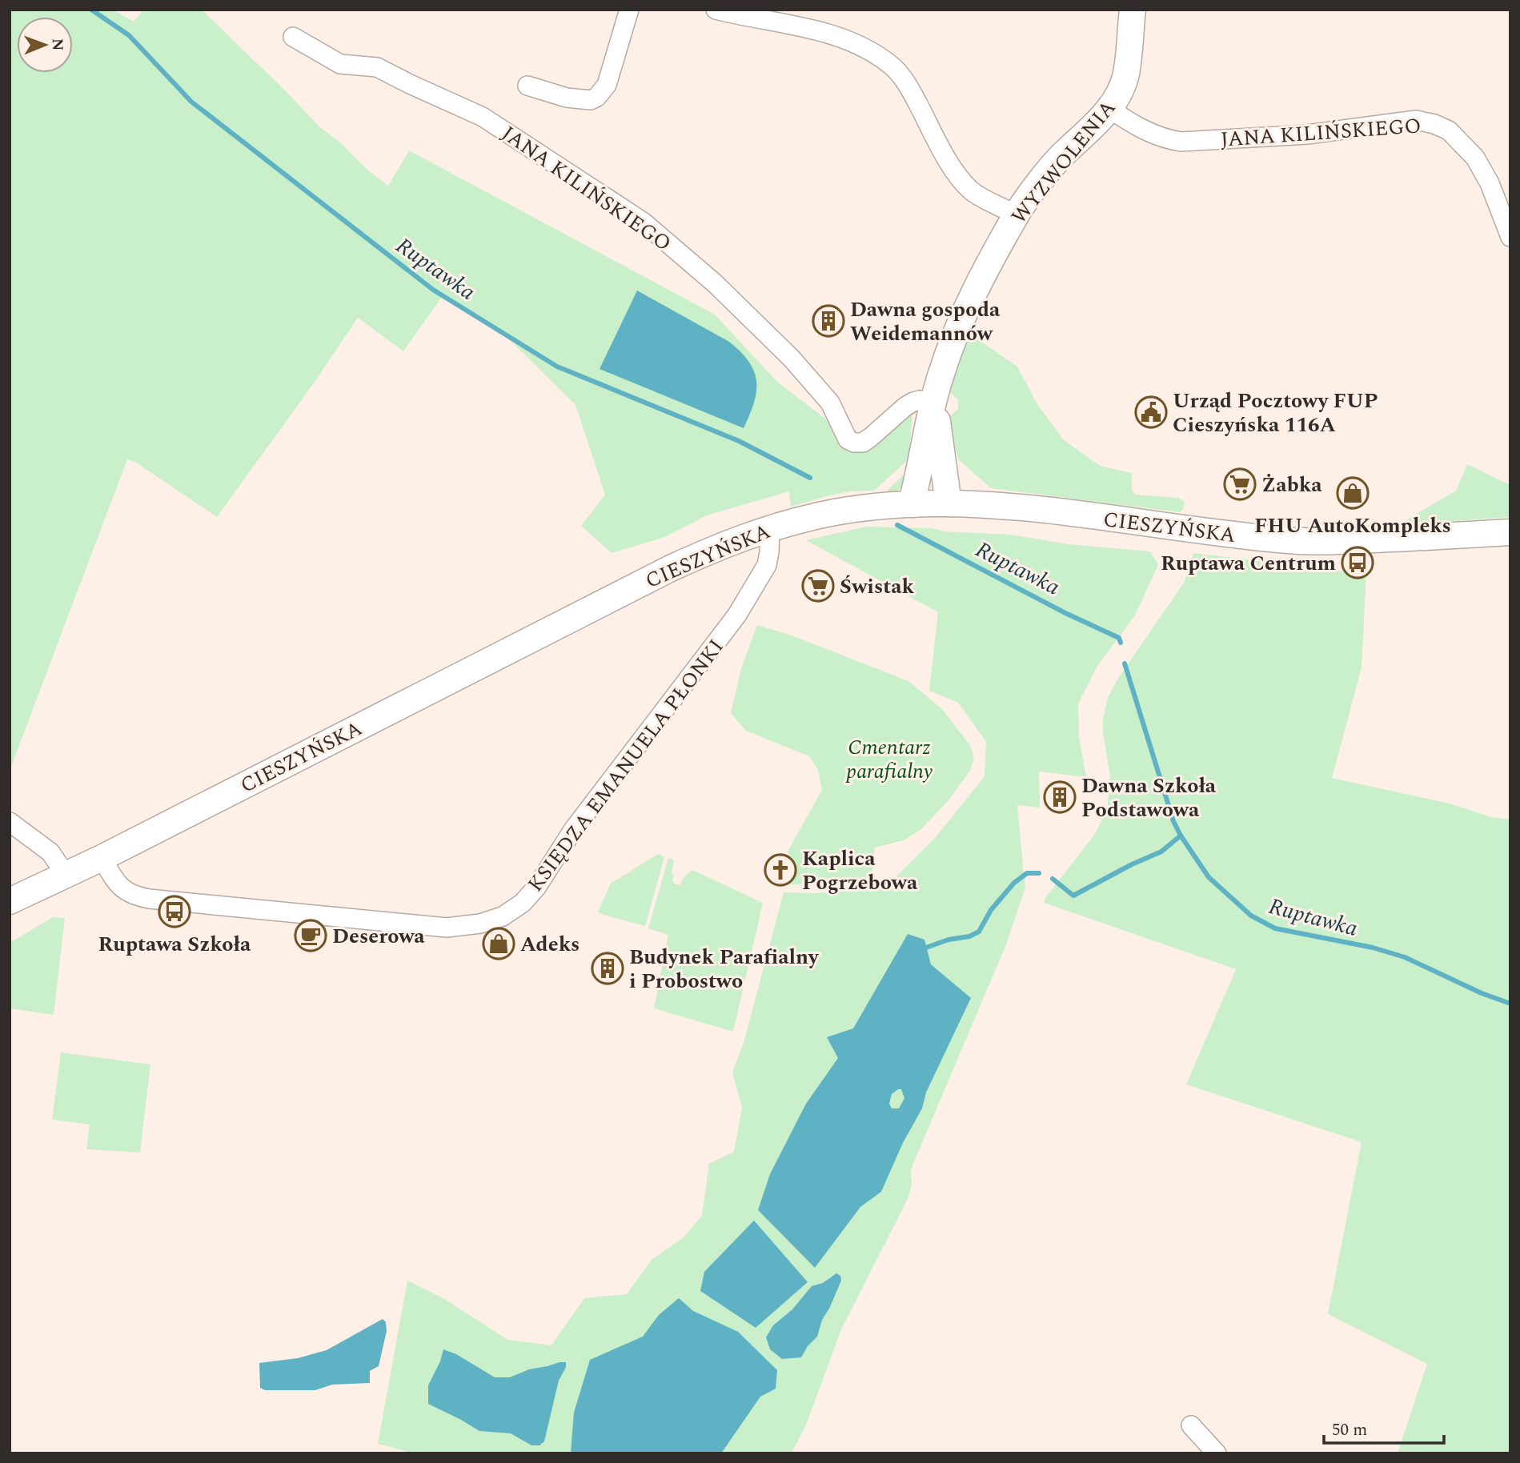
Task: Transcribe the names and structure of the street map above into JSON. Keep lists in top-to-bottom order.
{
  "streets": {
    "main road": ["WYZWOLENIA", "CIESZYŃSKA"],
    "street": ["JANA KILIŃSKIEGO", "KSIĘDZA EMANUELA PŁONKI"]
  },
  "crossings": [
    ["JANA KILIŃSKIEGO", "WYZWOLENIA"],
    ["WYZWOLENIA", "CIESZYŃSKA"],
    ["CIESZYŃSKA", "KSIĘDZA EMANUELA PŁONKI"]
  ],
  "water": ["Ruptawka"],
  "parks": ["Cmentarz parafialny"],
  "places": {
    "building": ["Dawna gospoda Weidemannów", "Dawna Szkoła Podstawowa", "Budynek Parafialny i Probostwo"],
    "public building": ["Urząd Pocztowy FUP Cieszyńska 116A"],
    "supermarket": ["Żabka", "Świstak"],
    "shop": ["FHU AutoKompleks", "Adeks"],
    "bus stop": ["Ruptawa Centrum", "Ruptawa Szkoła"],
    "church": ["Kaplica Pogrzebowa"],
    "cafe": ["Deserowa"]
  },
  "scale_bar": "50 m",
  "north": "right"
}
